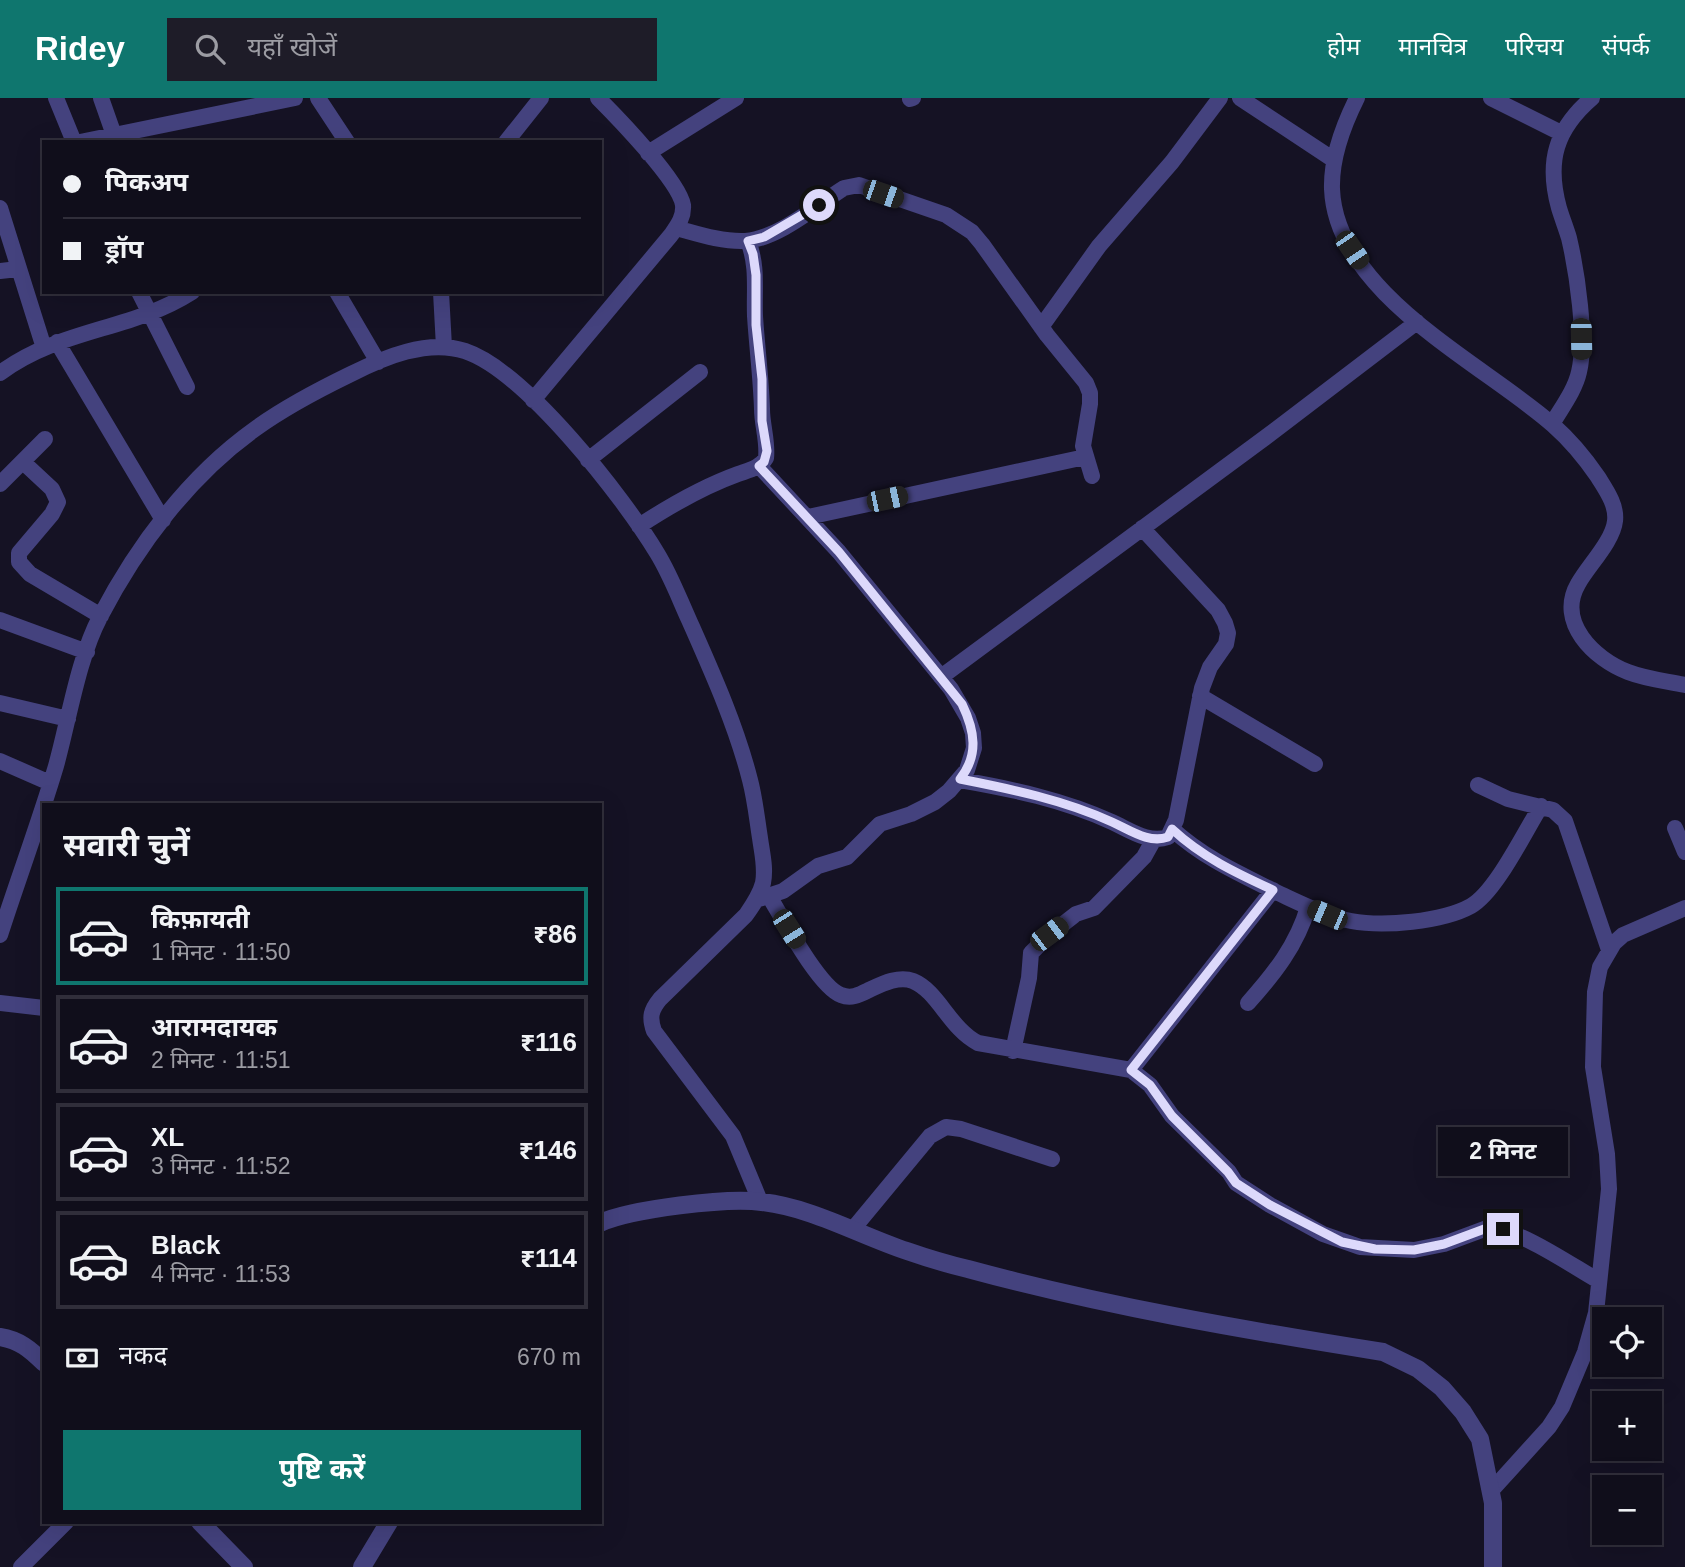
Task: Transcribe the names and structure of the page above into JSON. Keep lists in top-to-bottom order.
{
  "page": {
    "header": "Ridey",
    "search": "यहाँ खोजें",
    "nav": [
      "होम",
      "मानचित्र",
      "परिचय",
      "संपर्क"
    ],
    "banner": ["पिकअप", "ड्रॉप"],
    "heading": "सवारी चुनें",
    "list": [
      {
        "name": "किफ़ायती",
        "note": "1 मिनट · 11:50",
        "value": "₹86"
      },
      {
        "name": "आरामदायक",
        "note": "2 मिनट · 11:51",
        "value": "₹116"
      },
      {
        "name": "XL",
        "note": "3 मिनट · 11:52",
        "value": "₹146"
      },
      {
        "name": "Black",
        "note": "4 मिनट · 11:53",
        "value": "₹114"
      }
    ],
    "bubble": "2 मिनट",
    "map_buttons": ["+", "−"],
    "pay": ["नकद", "670 m"],
    "buttons": "पुष्टि करें"
  }
}
